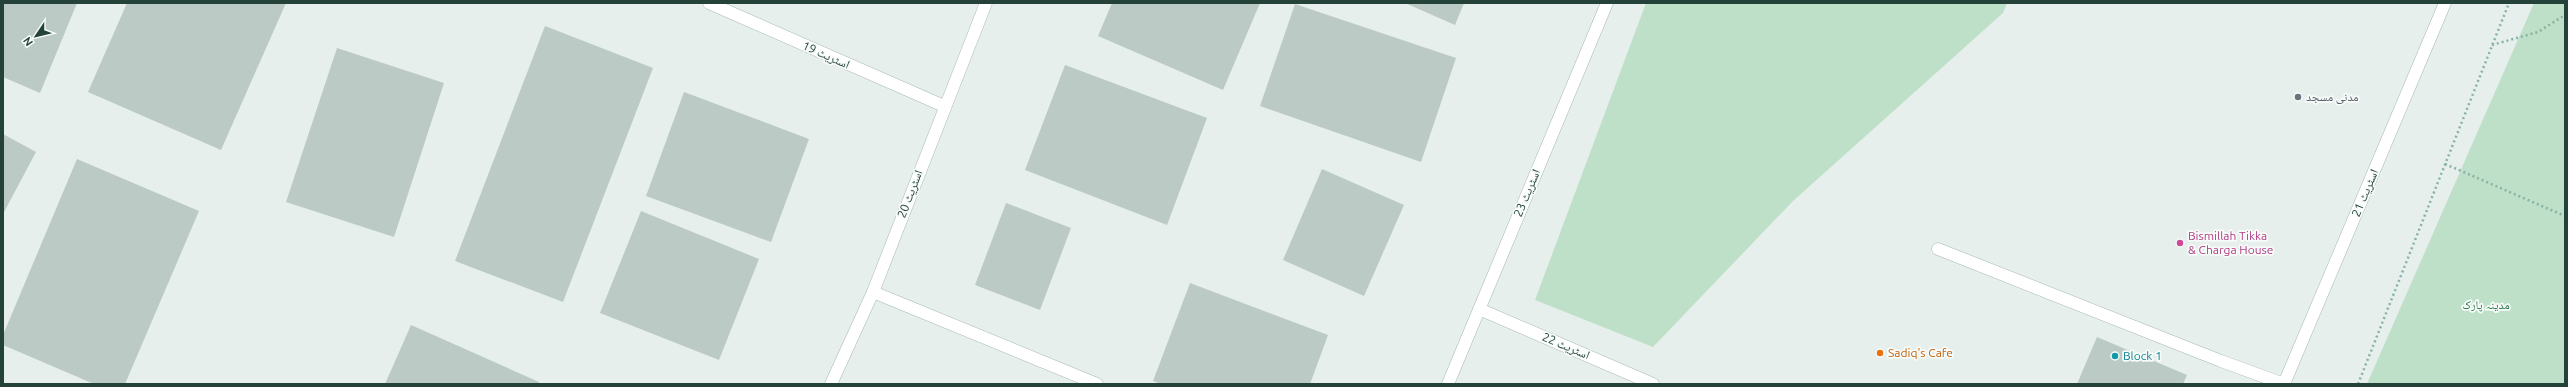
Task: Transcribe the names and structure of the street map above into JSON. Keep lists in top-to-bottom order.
{
  "streets": {
    "street": [
      "اسٹریٹ 19",
      "اسٹریٹ 23",
      "اسٹریٹ 21",
      "اسٹریٹ 20",
      "اسٹریٹ 22"
    ]
  },
  "crossings": [
    ["اسٹریٹ 19", "اسٹریٹ 20"],
    ["اسٹریٹ 23", "اسٹریٹ 22"]
  ],
  "parks": ["مدینہ پارک"],
  "places": [
    "مدنی مسجد",
    "Bismillah Tikka & Charga House",
    "Sadiq's Cafe",
    "Block 1"
  ],
  "north": "bottom left"
}
